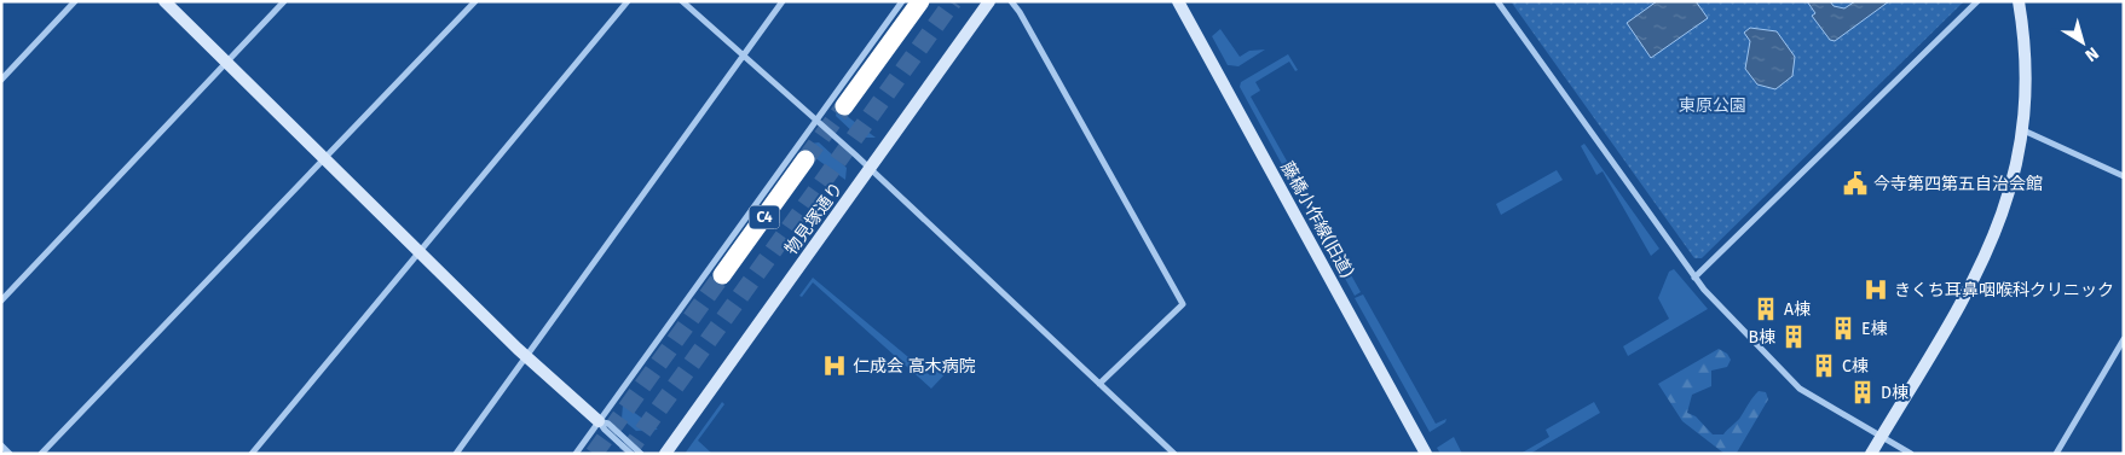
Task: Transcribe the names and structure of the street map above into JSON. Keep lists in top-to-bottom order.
{
  "streets": {
    "highway": ["C4"],
    "street": ["物見塚通り", "藤橋小作線(旧道)"]
  },
  "parks": ["東原公園"],
  "places": {
    "public building": ["今寺第四第五自治会館"],
    "hospital": ["きくち耳鼻咽喉科クリニック", "仁成会 高木病院"],
    "building": [
      "A棟",
      "E棟",
      "B棟",
      "C棟",
      "D棟"
    ]
  },
  "north": "bottom right"
}
